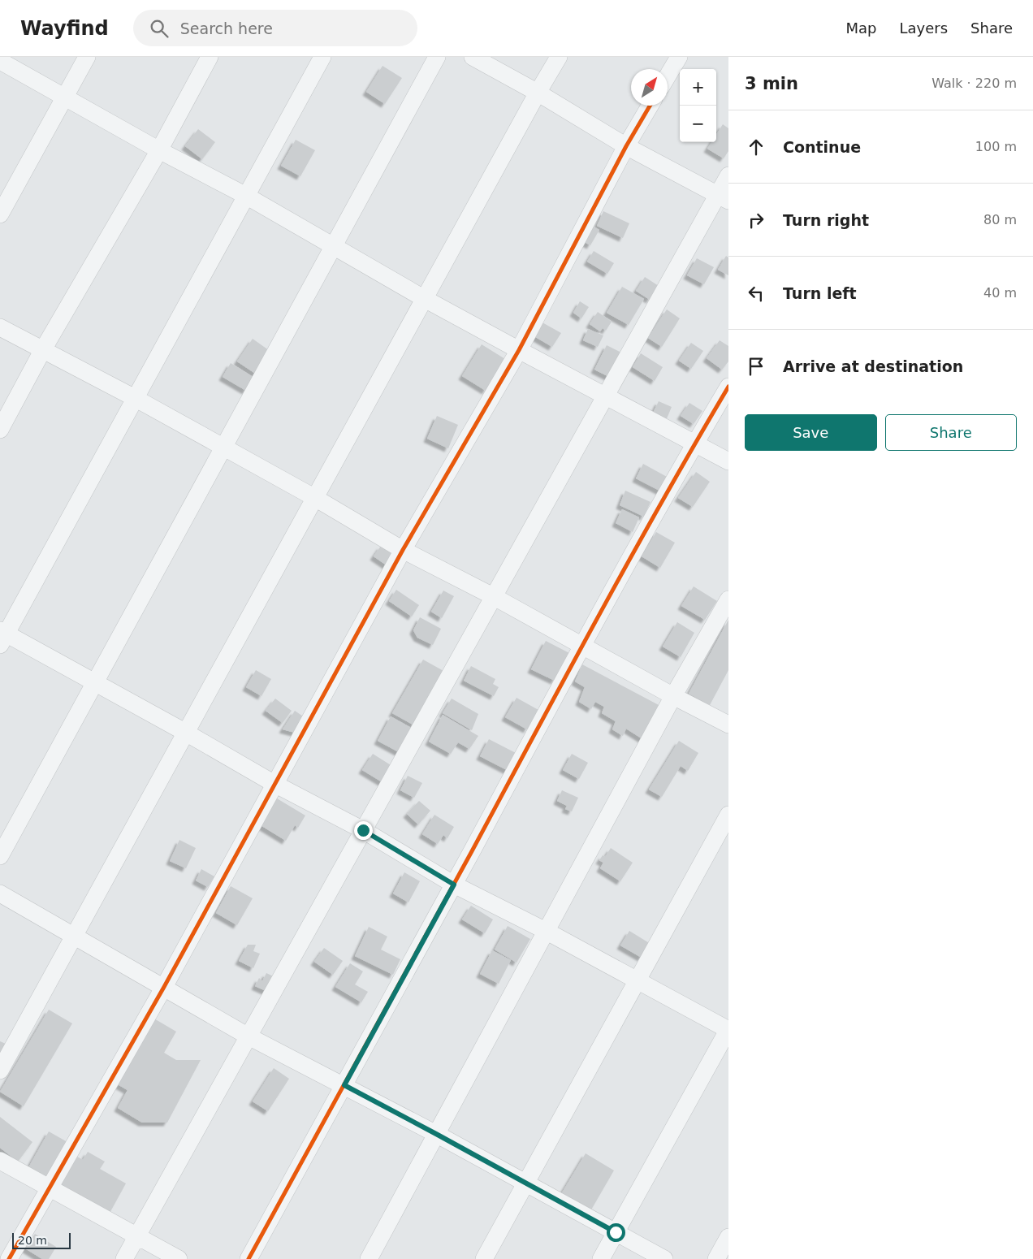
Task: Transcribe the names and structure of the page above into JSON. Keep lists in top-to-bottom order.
{
  "scale_bar": "20 m",
  "north": "top right",
  "page": {
    "header": "Wayfind",
    "search": "Search here",
    "nav": ["Map", "Layers", "Share"],
    "heading": ["3 min", "Walk · 220 m"],
    "map_buttons": ["+", "−"],
    "list": [
      ["Continue", "100 m"],
      ["Turn right", "80 m"],
      ["Turn left", "40 m"],
      "Arrive at destination"
    ],
    "buttons": ["Save", "Share"],
    "scale": "20 m"
  }
}
